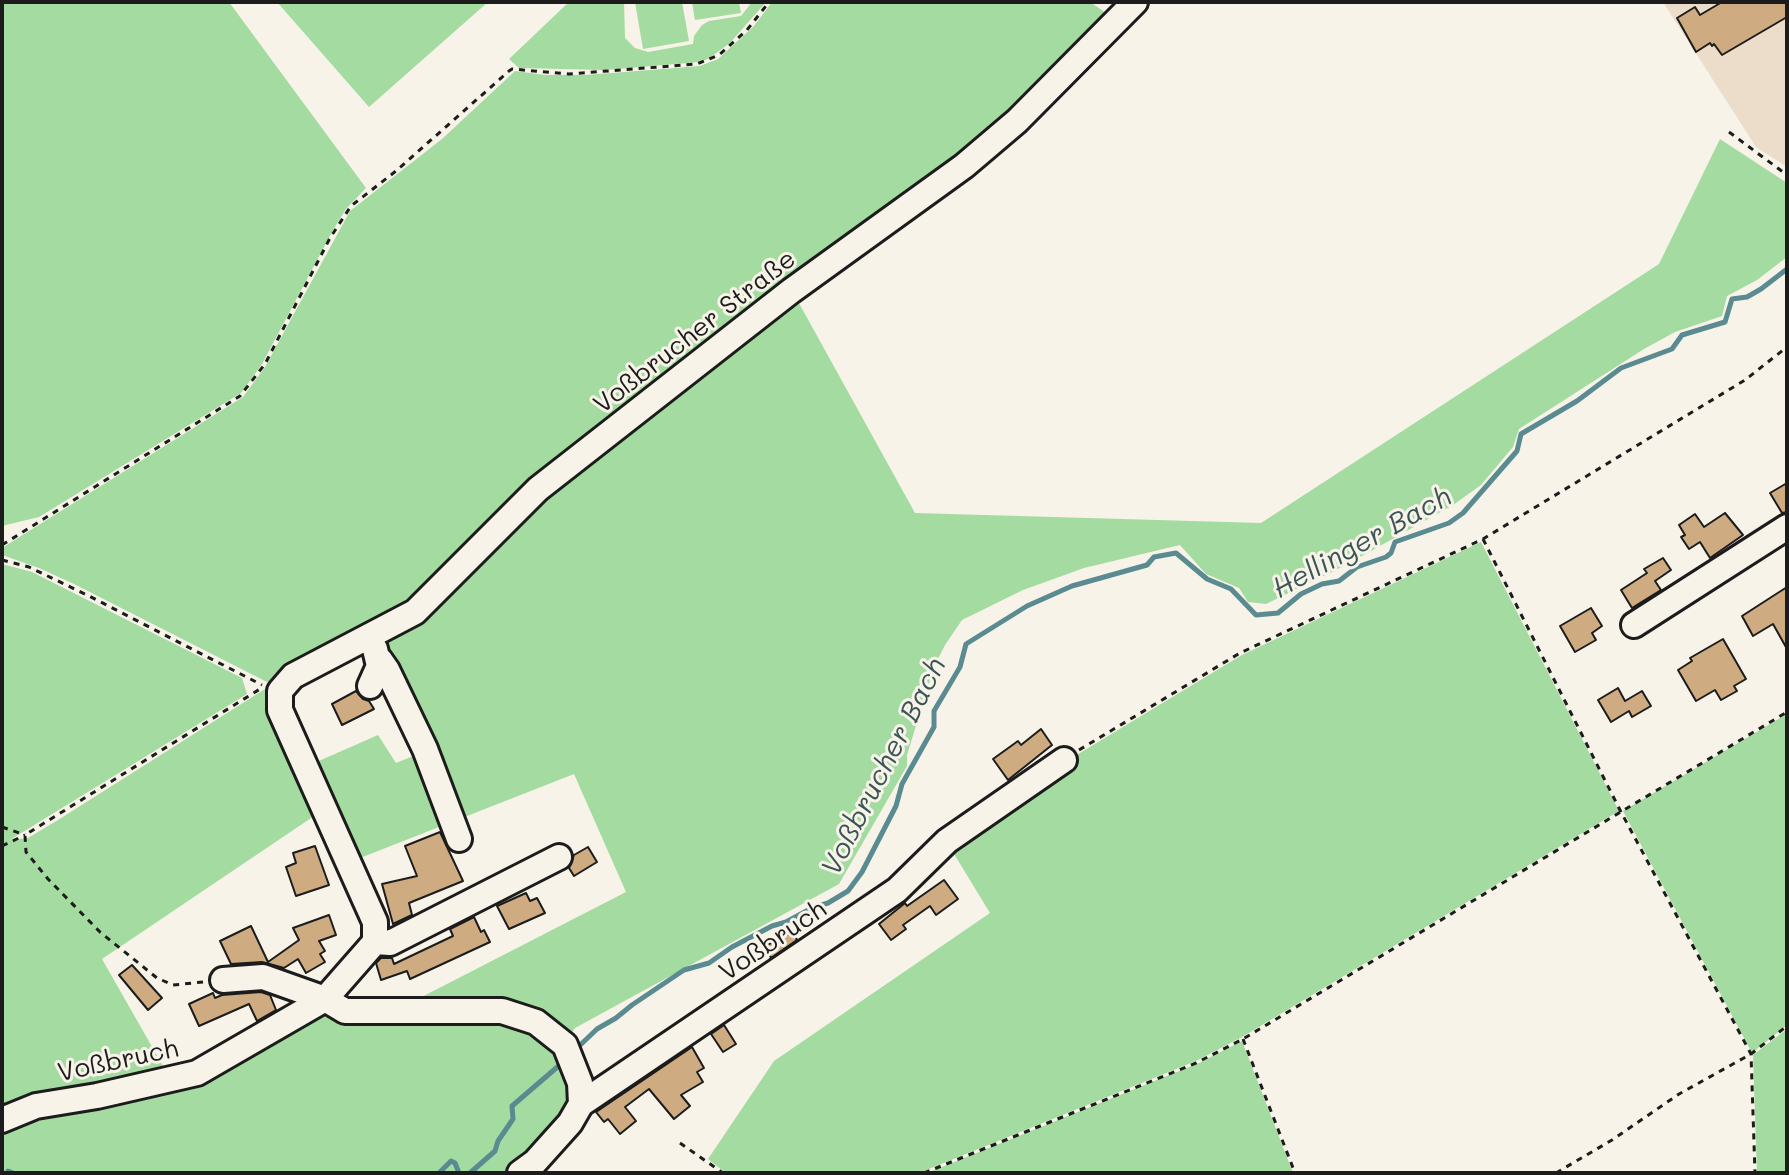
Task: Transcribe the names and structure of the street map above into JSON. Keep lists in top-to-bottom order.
{
  "streets": {
    "street": ["Voßbrucher Straße", "Voßbruch"]
  },
  "crossings": [
    ["Voßbrucher Straße", "Voßbruch"]
  ],
  "water": ["Hellinger Bach", "Voßbrucher Bach"]
}
